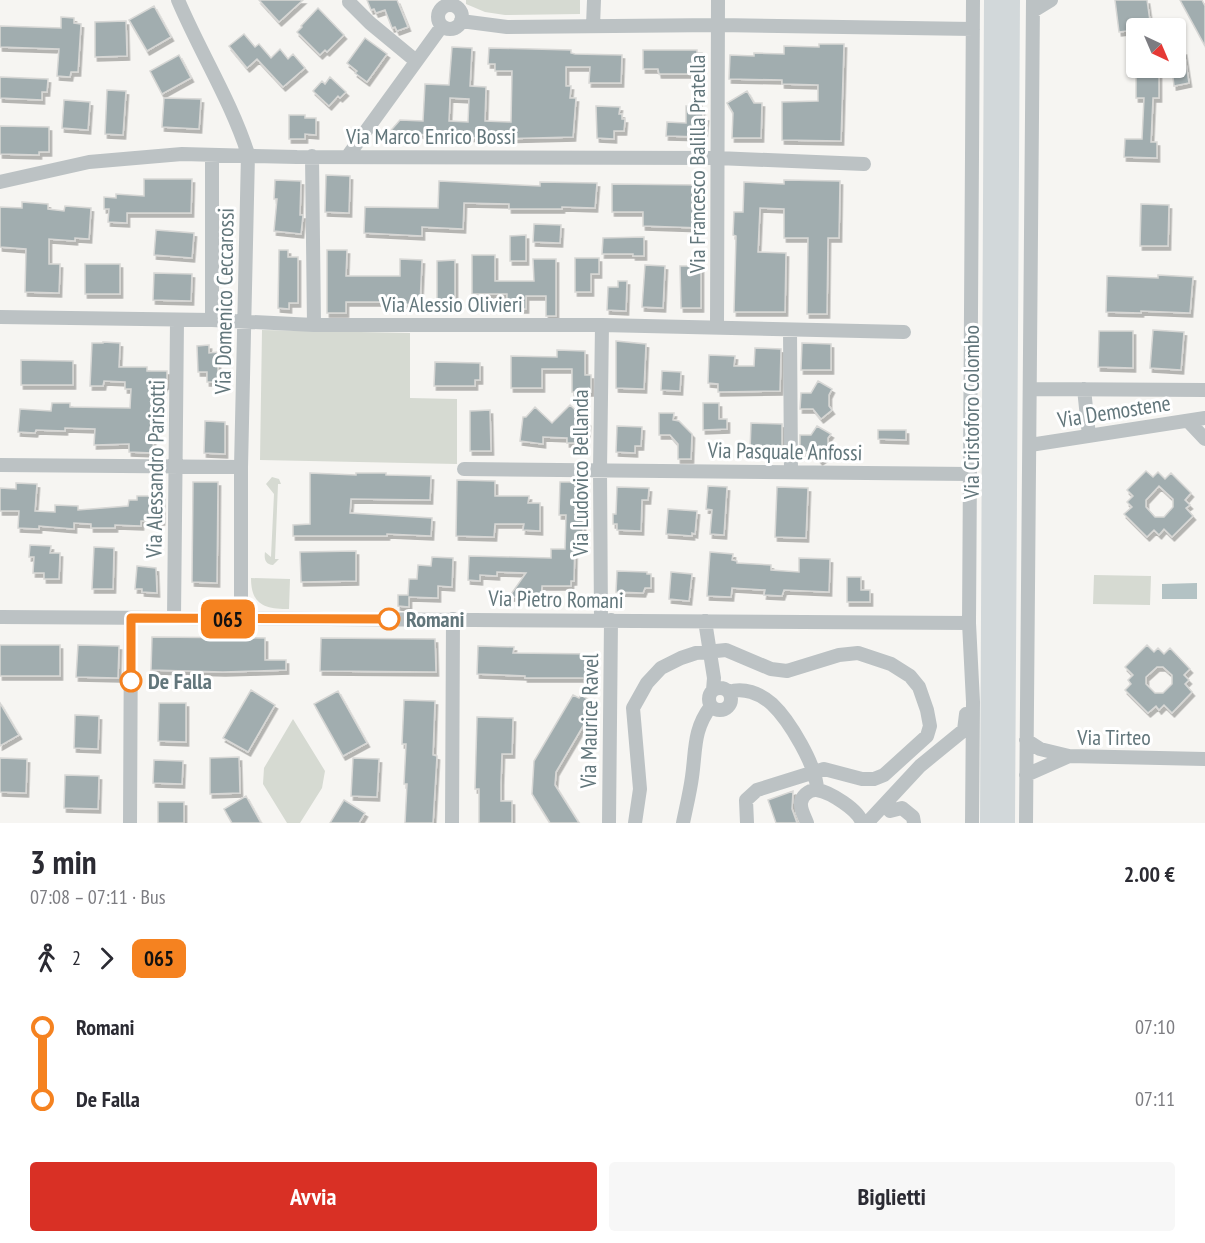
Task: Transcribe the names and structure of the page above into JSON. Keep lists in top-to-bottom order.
{
  "streets": {
    "main road": ["Via Cristoforo Colombo"],
    "street": [
      "Via Marco Enrico Bossi",
      "Via Francesco Balilla Pratella",
      "Via Domenico Ceccarossi",
      "Via Alessio Olivieri",
      "Via Demostene",
      "Via Pasquale Anfossi",
      "Via Alessandro Parisotti",
      "Via Ludovico Bellanda",
      "Via Pietro Romani",
      "Via Maurice Ravel",
      "Via Tirteo"
    ]
  },
  "crossings": [
    ["Via Marco Enrico Bossi", "Via Francesco Balilla Pratella"],
    ["Via Marco Enrico Bossi", "Via Domenico Ceccarossi"],
    ["Via Francesco Balilla Pratella", "Via Alessio Olivieri"],
    ["Via Domenico Ceccarossi", "Via Alessio Olivieri"],
    ["Via Domenico Ceccarossi", "Via Pietro Romani"],
    ["Via Alessio Olivieri", "Via Alessandro Parisotti"],
    ["Via Alessio Olivieri", "Via Ludovico Bellanda"],
    ["Via Cristoforo Colombo", "Via Pasquale Anfossi"],
    ["Via Cristoforo Colombo", "Via Pietro Romani"],
    ["Via Pasquale Anfossi", "Via Ludovico Bellanda"],
    ["Via Alessandro Parisotti", "Via Pietro Romani"],
    ["Via Ludovico Bellanda", "Via Pietro Romani"],
    ["Via Ludovico Bellanda", "Via Maurice Ravel"],
    ["Via Pietro Romani", "Via Maurice Ravel"]
  ],
  "places": ["Romani", "De Falla"],
  "lines": ["bus line 065"],
  "north": "bottom right",
  "page": {
    "on_map": "065",
    "heading": ["3 min", "07:08 – 07:11 · Bus", "2.00 €"],
    "legs": ["2", "065"],
    "list": [
      {
        "name": "Romani",
        "value": "07:10"
      },
      {
        "name": "De Falla",
        "value": "07:11"
      }
    ],
    "buttons": ["Avvia", "Biglietti"]
  }
}
